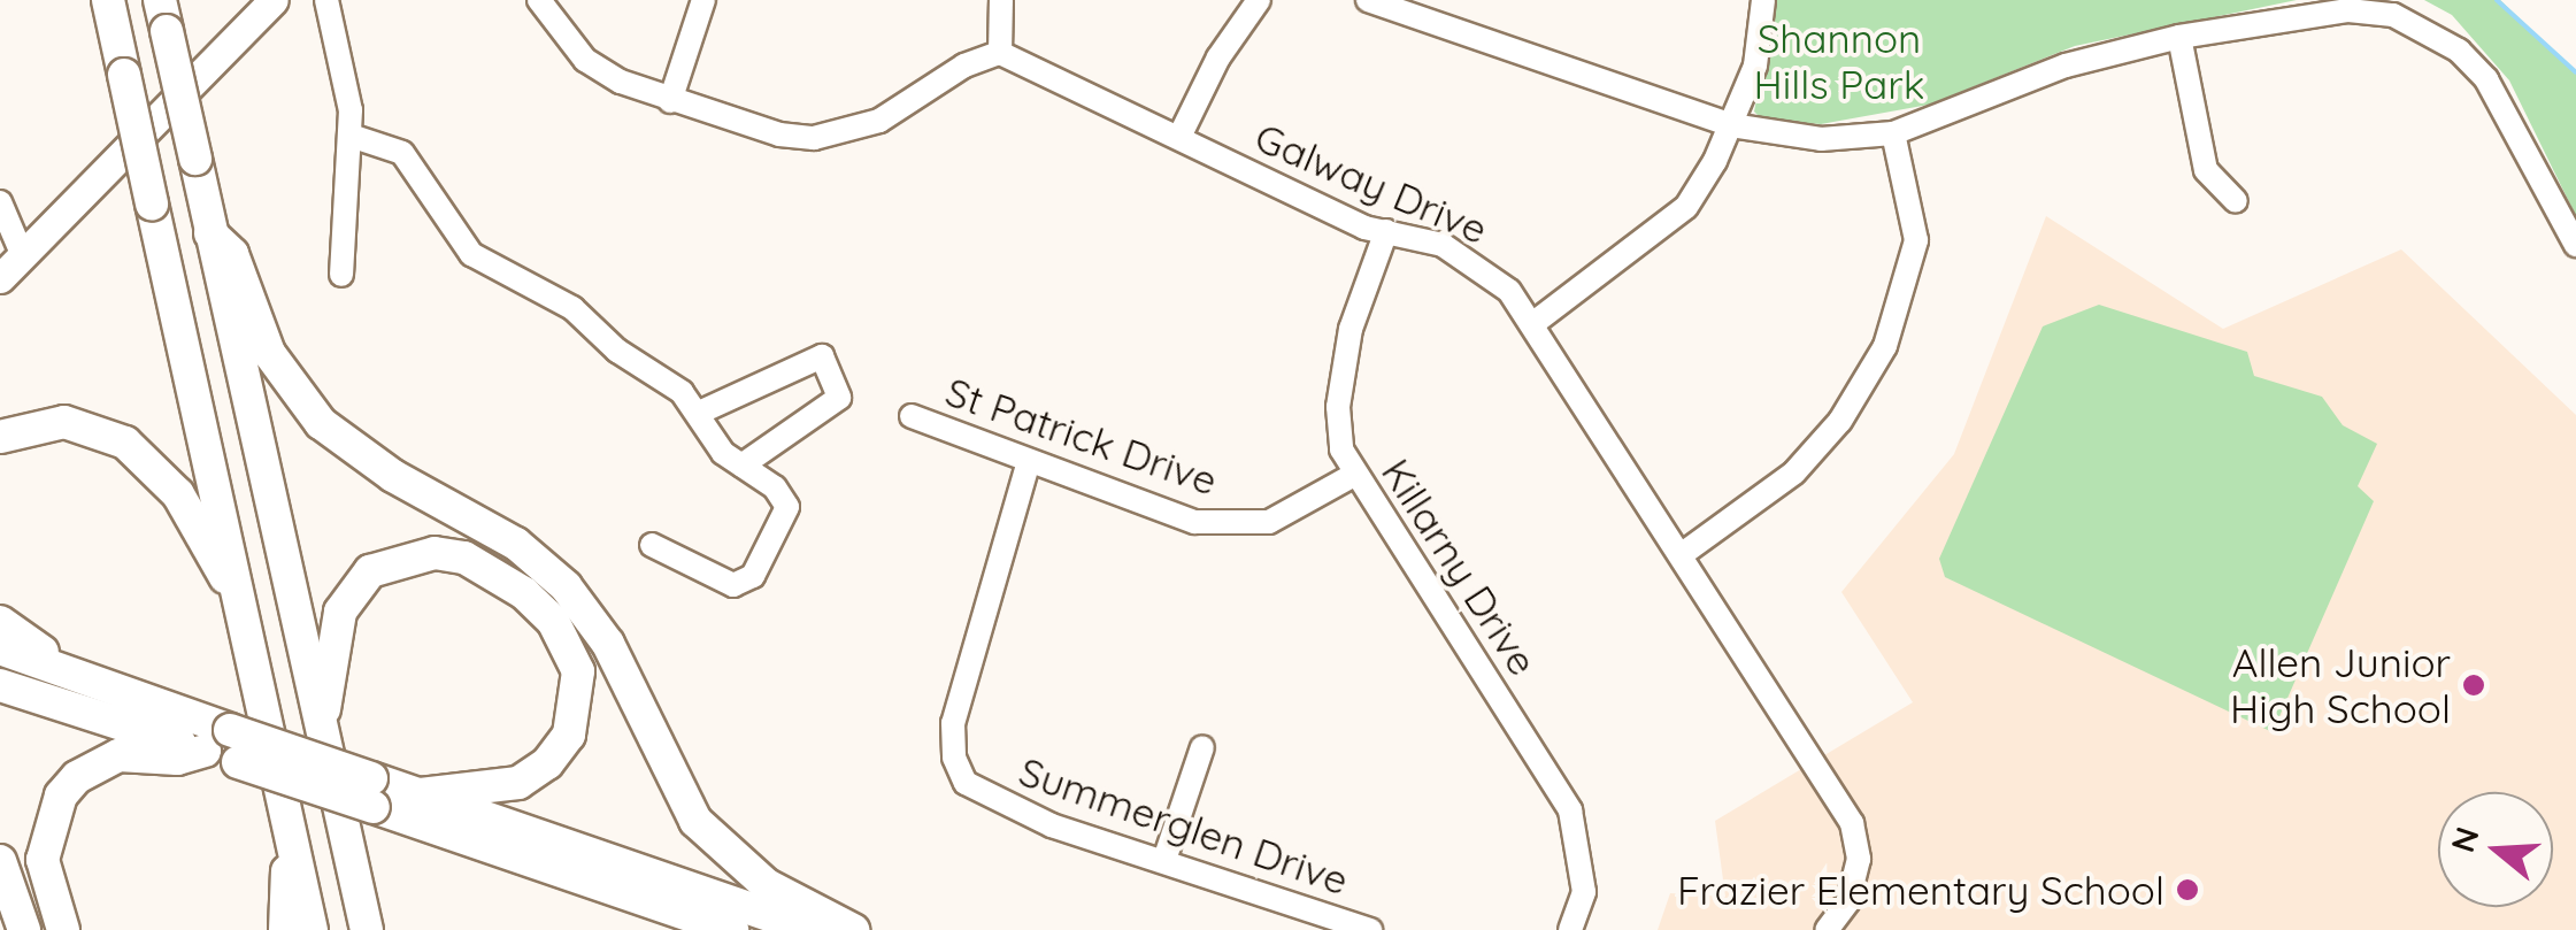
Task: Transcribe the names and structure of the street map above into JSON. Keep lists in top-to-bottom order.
{
  "streets": {
    "street": [
      "Galway Drive",
      "St Patrick Drive",
      "Killarny Drive",
      "Summerglen Drive"
    ]
  },
  "crossings": [
    ["Galway Drive", "Killarny Drive"],
    ["St Patrick Drive", "Killarny Drive"],
    ["St Patrick Drive", "Summerglen Drive"]
  ],
  "parks": ["Shannon Hills Park"],
  "places": ["Allen Junior High School", "Frazier Elementary School"],
  "north": "left"
}
